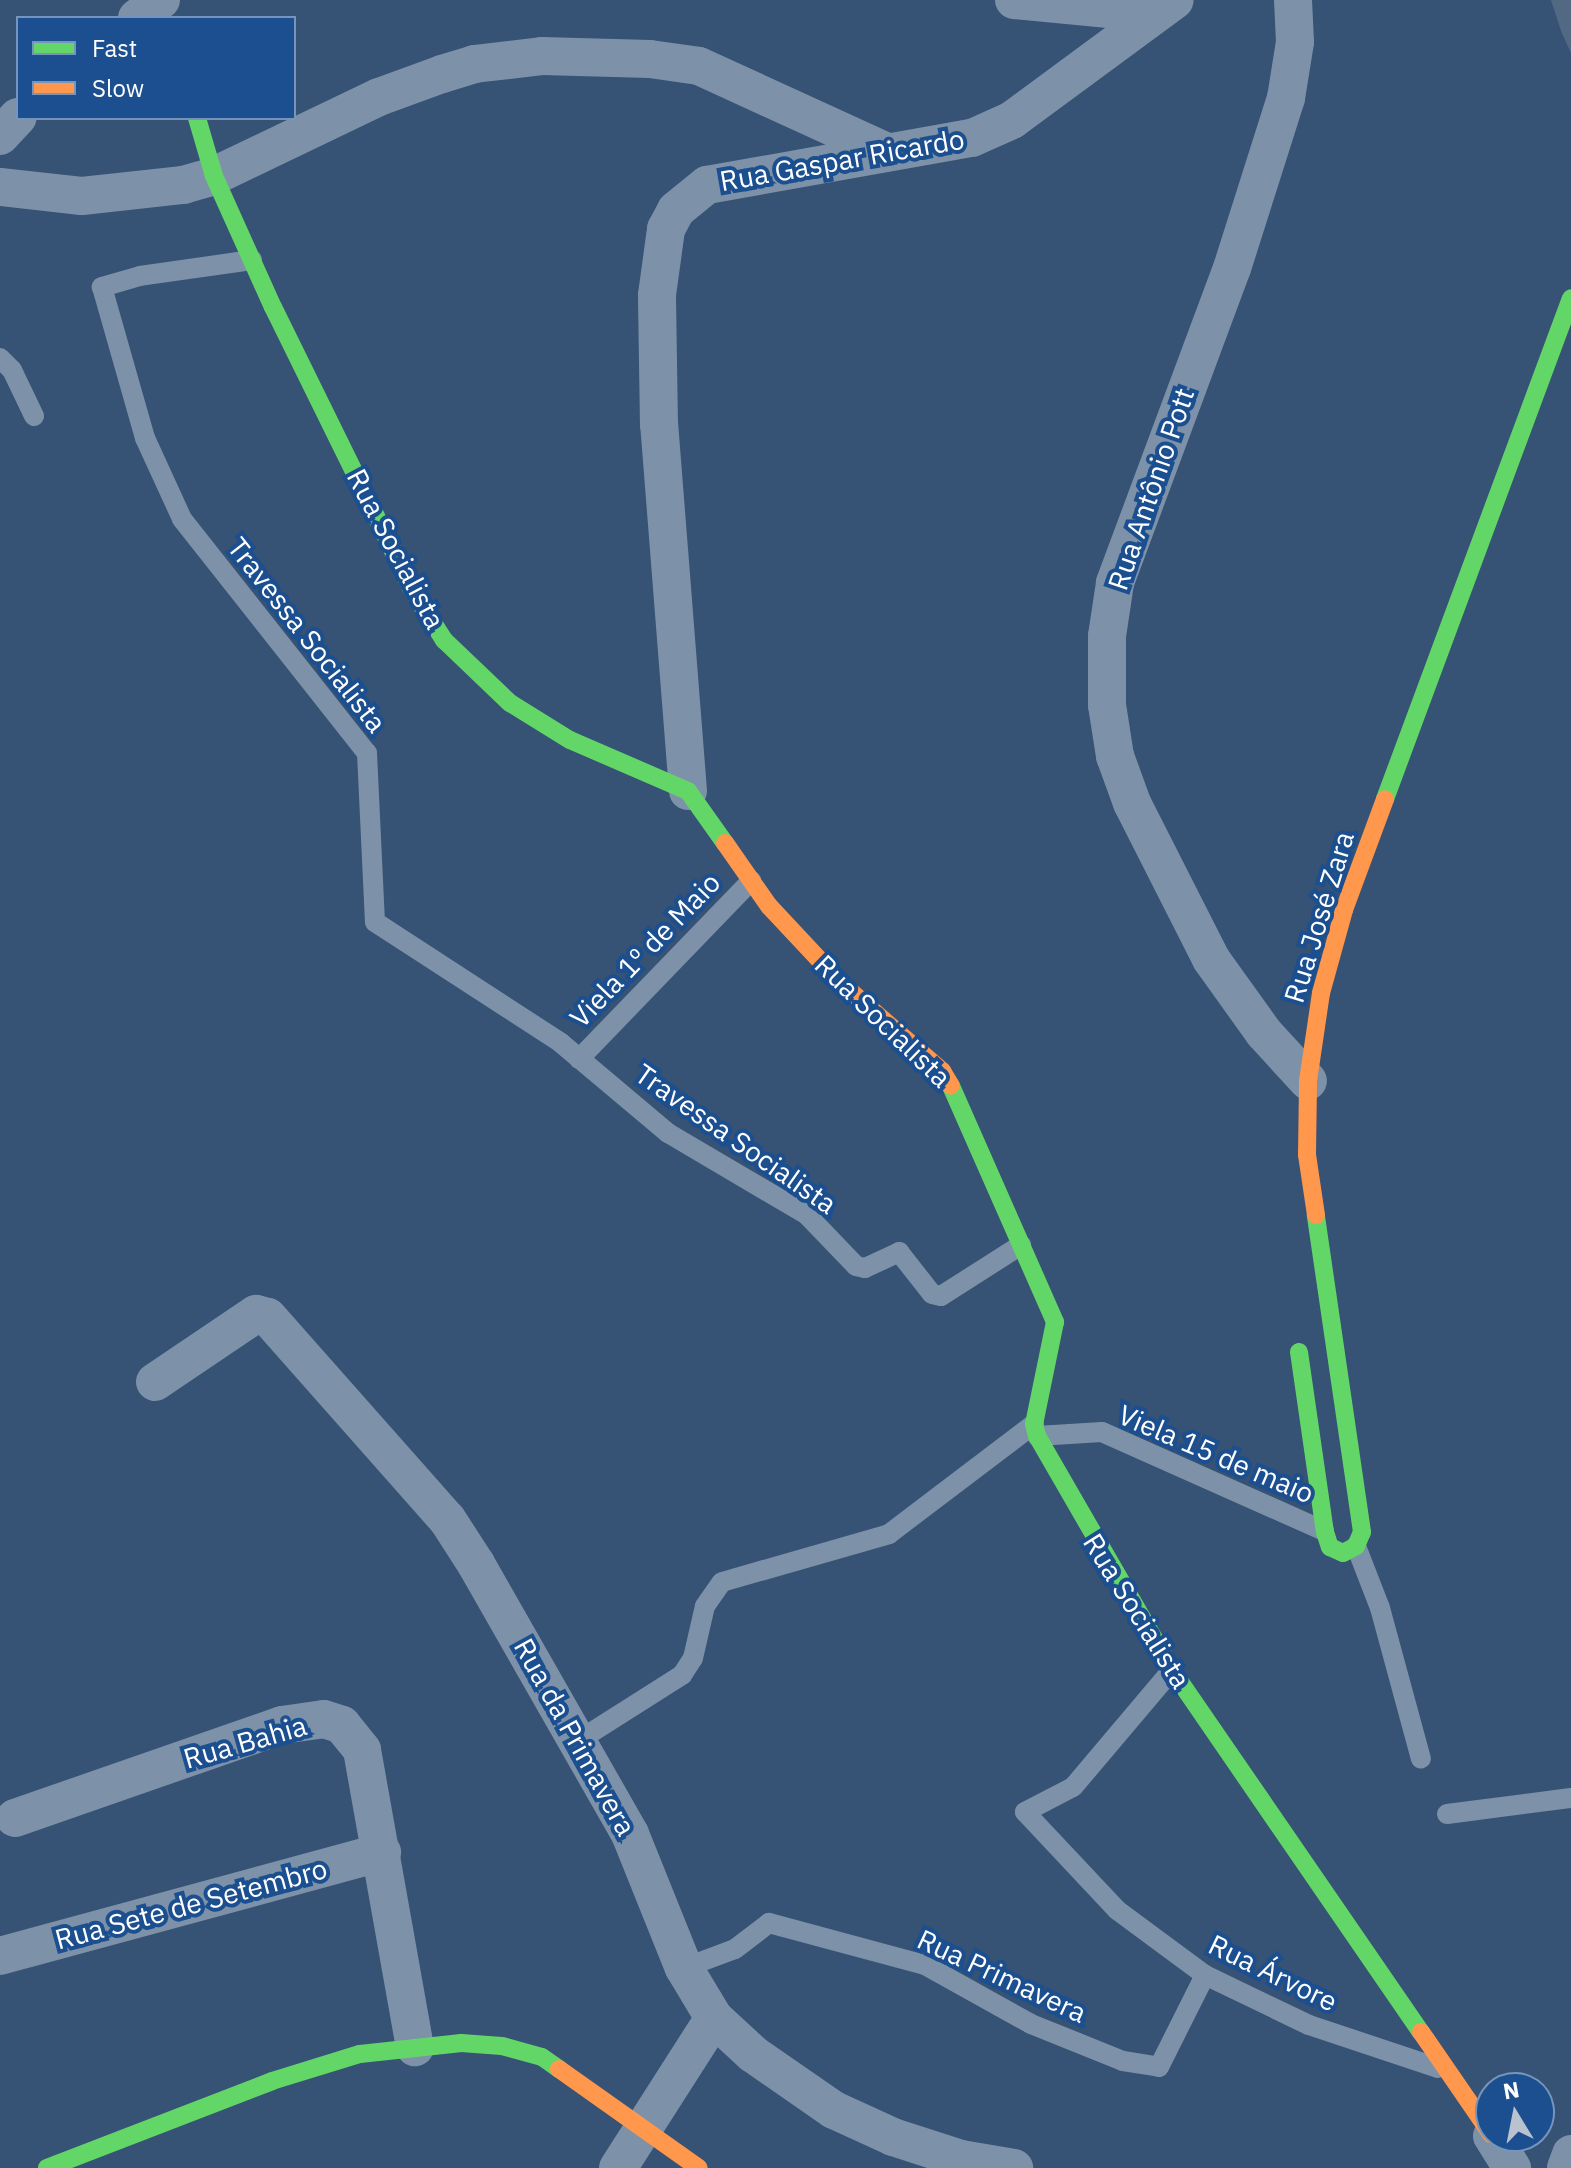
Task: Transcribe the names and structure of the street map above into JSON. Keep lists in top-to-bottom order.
{
  "streets": {
    "street": [
      "Rua Gaspar Ricardo",
      "Rua Antônio Pott",
      "Rua Socialista",
      "Rua José Zara",
      "Rua da Primavera",
      "Rua Bahia",
      "Rua Sete de Setembro"
    ],
    "lane": [
      "Travessa Socialista",
      "Viela 1º de Maio",
      "Viela 15 de maio",
      "Rua Árvore",
      "Rua Primavera"
    ]
  },
  "crossings": [
    ["Rua Gaspar Ricardo", "Rua Socialista"],
    ["Rua Antônio Pott", "Rua José Zara"],
    ["Rua Socialista", "Travessa Socialista"],
    ["Rua Socialista", "Viela 1º de Maio"],
    ["Rua Socialista", "Viela 15 de maio"],
    ["Rua Socialista", "Rua Árvore"],
    ["Travessa Socialista", "Viela 1º de Maio"],
    ["Rua da Primavera", "Rua Primavera"],
    ["Rua Bahia", "Rua Sete de Setembro"],
    ["Rua Árvore", "Rua Primavera"]
  ],
  "legend": ["Fast", "Slow"],
  "north": "top"
}
